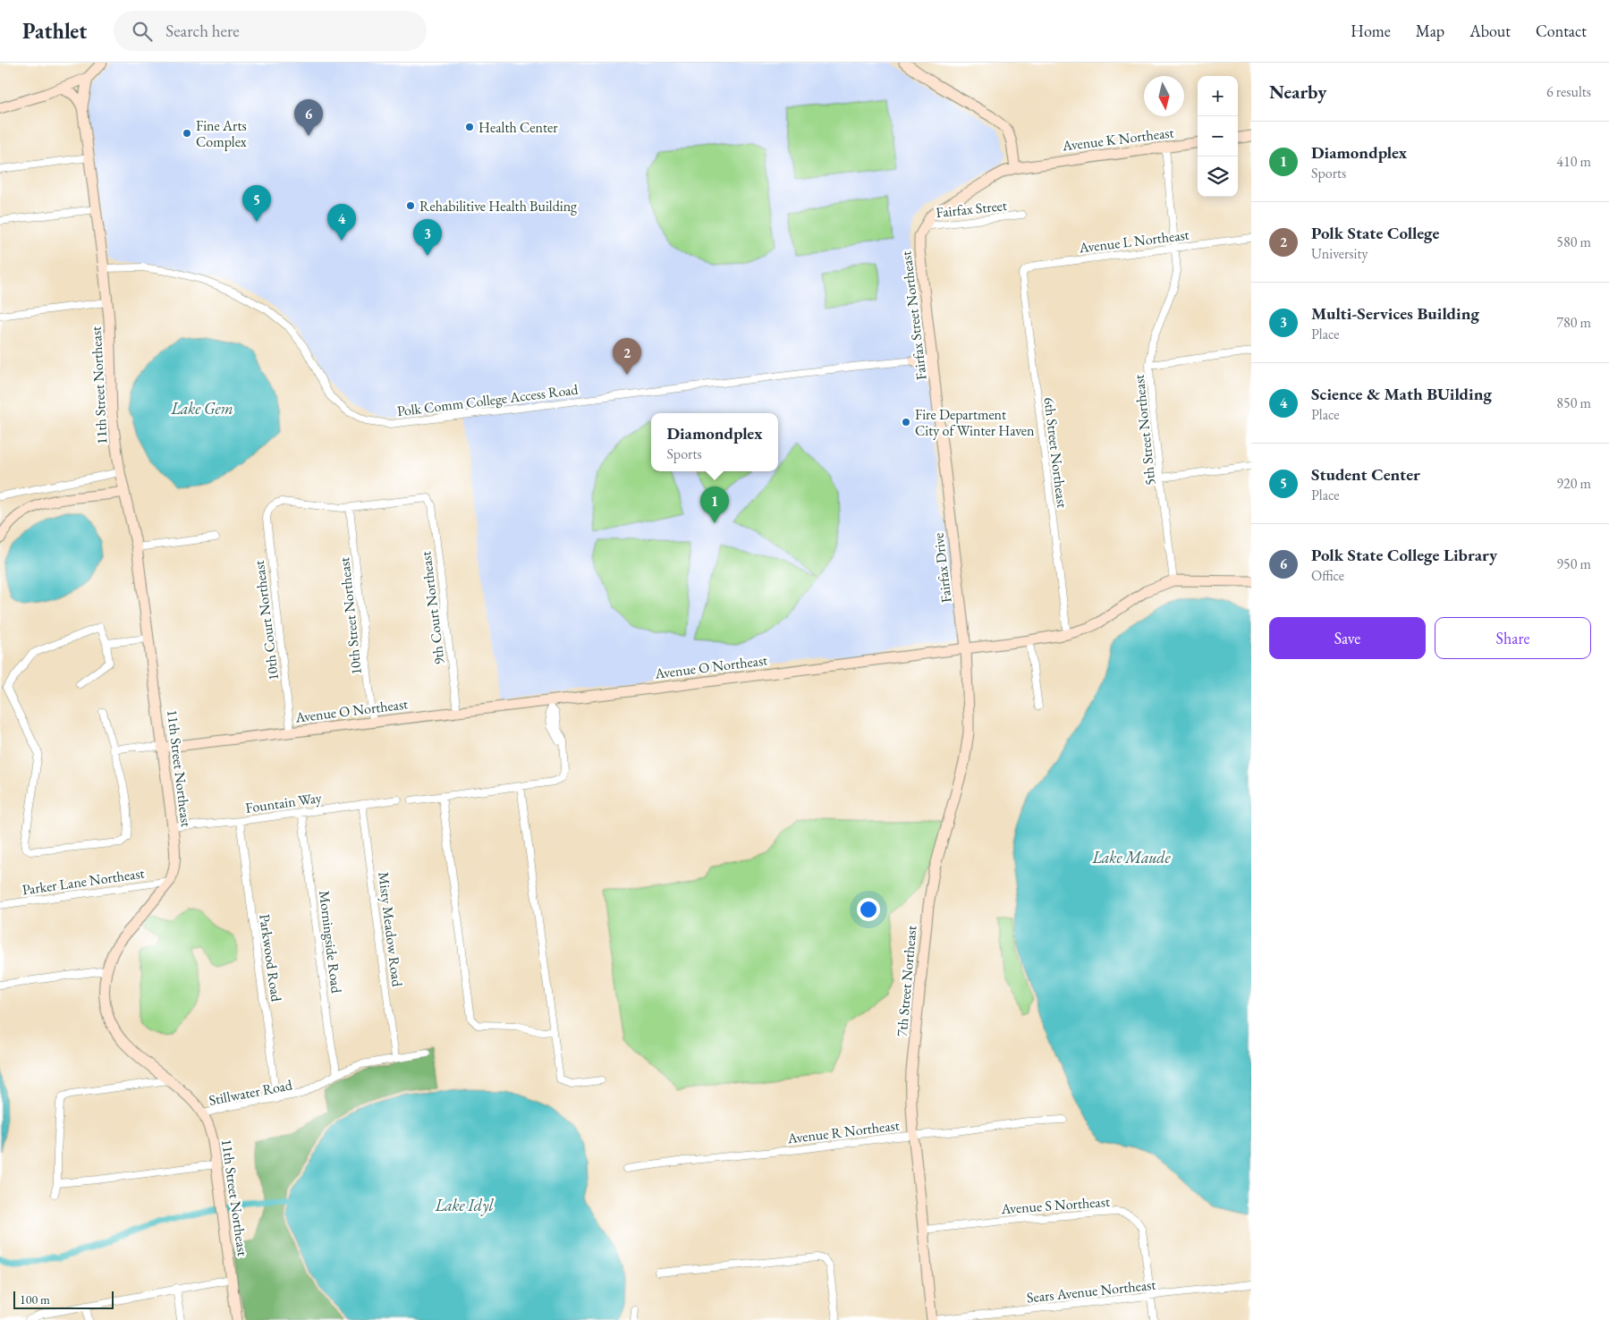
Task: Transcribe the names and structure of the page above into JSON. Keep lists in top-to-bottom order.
{
  "streets": {
    "street": [
      "Avenue K Northeast",
      "Fairfax Street",
      "Avenue L Northeast",
      "Fairfax Street Northeast",
      "11th Street Northeast",
      "Polk Comm College Access Road",
      "5th Street Northeast",
      "6th Street Northeast",
      "Fairfax Drive",
      "9th Court Northeast",
      "10th Street Northeast",
      "10th Court Northeast",
      "Avenue O Northeast",
      "Fountain Way",
      "Parker Lane Northeast",
      "Misty Meadow Road",
      "Morningside Road",
      "Parkwood Road",
      "7th Street Northeast",
      "Stillwater Road",
      "Avenue R Northeast",
      "Avenue S Northeast",
      "Sears Avenue Northeast"
    ]
  },
  "crossings": [
    ["Avenue K Northeast", "5th Street Northeast"],
    ["Fairfax Street", "Fairfax Street Northeast"],
    ["Avenue L Northeast", "5th Street Northeast"],
    ["Avenue L Northeast", "6th Street Northeast"],
    ["Fairfax Street Northeast", "Polk Comm College Access Road"],
    ["Fairfax Street Northeast", "Fairfax Drive"],
    ["11th Street Northeast", "Polk Comm College Access Road"],
    ["11th Street Northeast", "Avenue O Northeast"],
    ["11th Street Northeast", "Fountain Way"],
    ["11th Street Northeast", "Parker Lane Northeast"],
    ["11th Street Northeast", "Stillwater Road"],
    ["5th Street Northeast", "Avenue O Northeast"],
    ["6th Street Northeast", "Avenue O Northeast"],
    ["Fairfax Drive", "Avenue O Northeast"],
    ["Fairfax Drive", "7th Street Northeast"],
    ["9th Court Northeast", "10th Street Northeast"],
    ["9th Court Northeast", "10th Court Northeast"],
    ["9th Court Northeast", "Avenue O Northeast"],
    ["10th Street Northeast", "10th Court Northeast"],
    ["10th Street Northeast", "Avenue O Northeast"],
    ["10th Court Northeast", "Avenue O Northeast"],
    ["Avenue O Northeast", "7th Street Northeast"],
    ["Fountain Way", "Misty Meadow Road"],
    ["Fountain Way", "Morningside Road"],
    ["Fountain Way", "Parkwood Road"],
    ["Misty Meadow Road", "Stillwater Road"],
    ["Morningside Road", "Stillwater Road"],
    ["Parkwood Road", "Stillwater Road"],
    ["7th Street Northeast", "Avenue R Northeast"],
    ["7th Street Northeast", "Avenue S Northeast"],
    ["7th Street Northeast", "Sears Avenue Northeast"],
    ["Avenue S Northeast", "Sears Avenue Northeast"]
  ],
  "water": ["Lake Gem", "Lake Maude", "Lake Idyl"],
  "places": [
    "Health Center",
    "Fine Arts Complex",
    "Rehabilitive Health Building",
    "Fire Department City of Winter Haven"
  ],
  "scale_bar": "100 m",
  "north": "bottom",
  "page": {
    "header": "Pathlet",
    "search": "Search here",
    "nav": [
      "Home",
      "Map",
      "About",
      "Contact"
    ],
    "heading": ["Nearby", "6 results"],
    "map_buttons": ["+", "−"],
    "pins": [
      "6",
      "5",
      "4",
      "3",
      "2",
      "1"
    ],
    "list": [
      {
        "mark": "1",
        "name": "Diamondplex",
        "note": "Sports",
        "value": "410 m"
      },
      {
        "mark": "2",
        "name": "Polk State College",
        "note": "University",
        "value": "580 m"
      },
      {
        "mark": "3",
        "name": "Multi-Services Building",
        "note": "Place",
        "value": "780 m"
      },
      {
        "mark": "4",
        "name": "Science & Math BUilding",
        "note": "Place",
        "value": "850 m"
      },
      {
        "mark": "5",
        "name": "Student Center",
        "note": "Place",
        "value": "920 m"
      },
      {
        "mark": "6",
        "name": "Polk State College Library",
        "note": "Office",
        "value": "950 m"
      }
    ],
    "popup": ["Diamondplex", "Sports"],
    "buttons": ["Save", "Share"],
    "scale": "100 m"
  }
}
